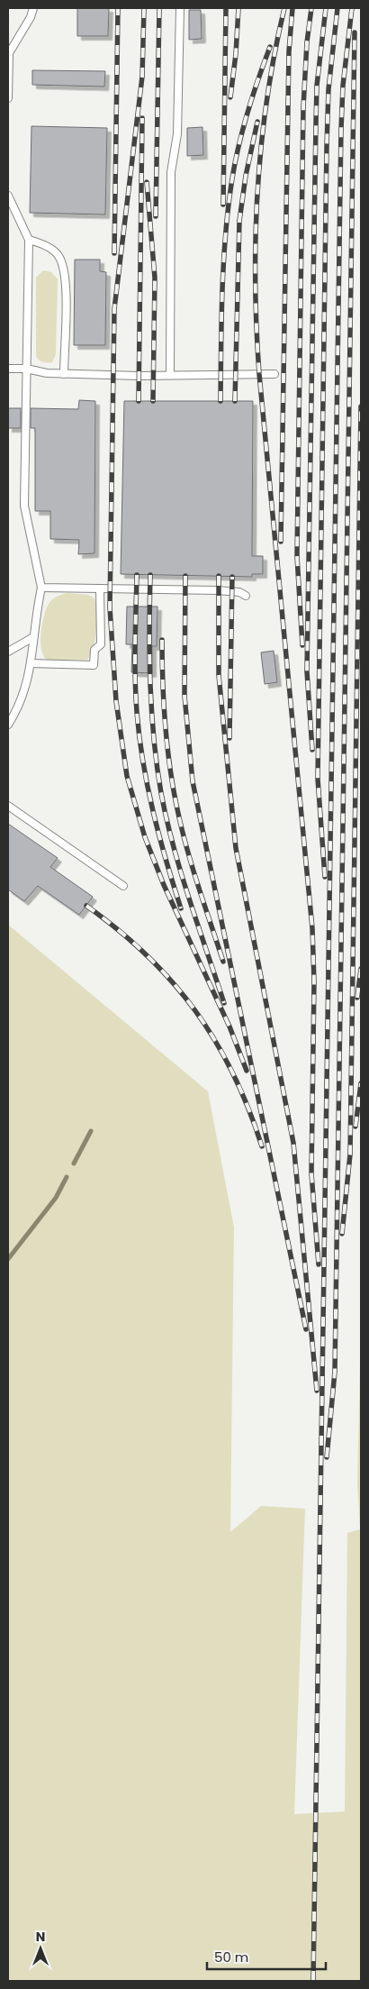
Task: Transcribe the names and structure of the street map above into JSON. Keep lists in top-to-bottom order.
{
  "scale_bar": "50 m",
  "north": "top"
}
